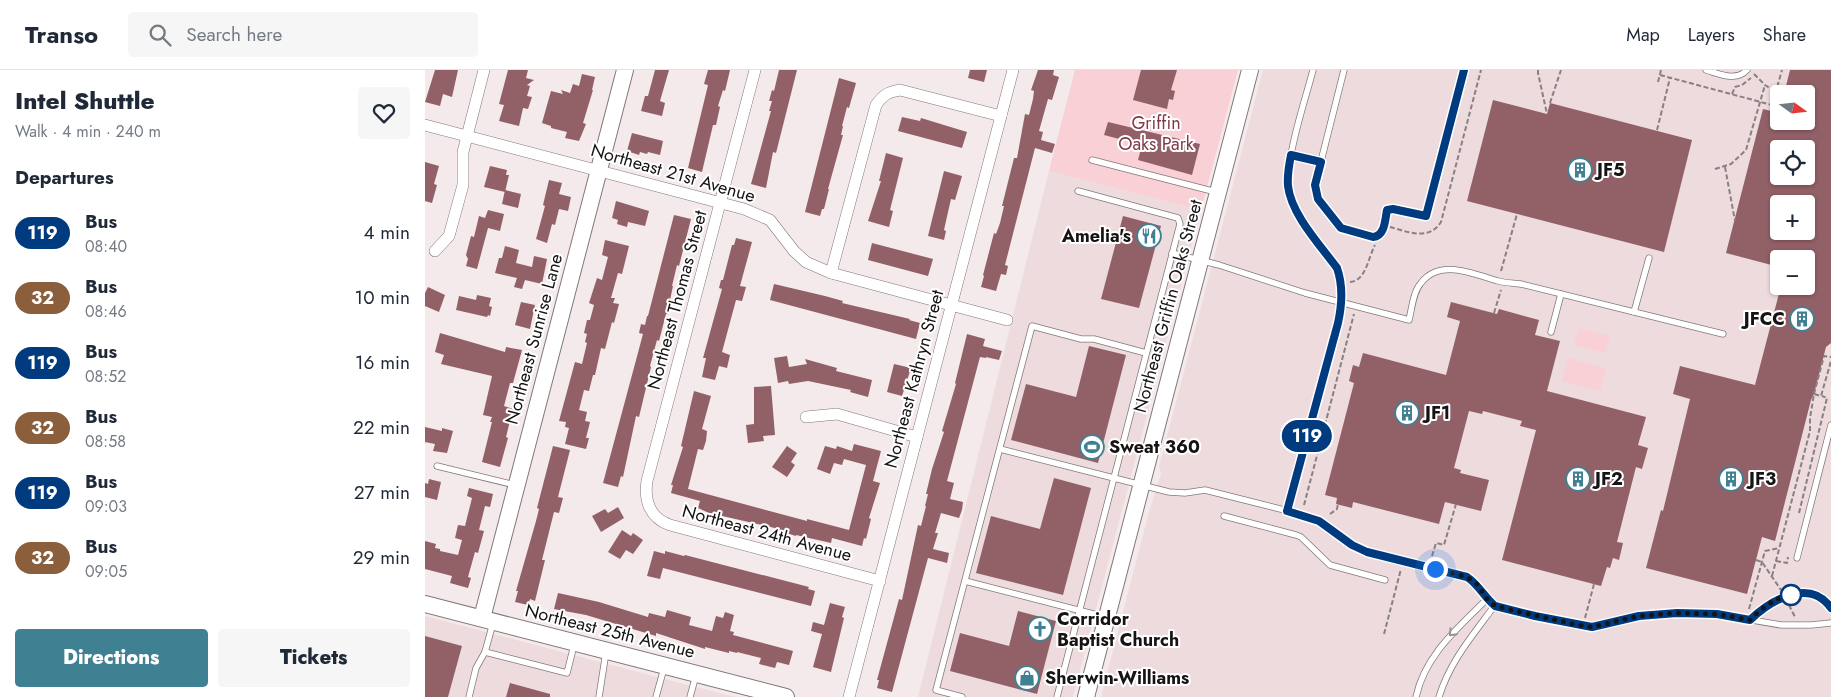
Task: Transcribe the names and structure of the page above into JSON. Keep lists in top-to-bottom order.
{
  "streets": {
    "street": [
      "Northeast 21st Avenue",
      "Northeast Thomas Street",
      "Northeast Griffin Oaks Street",
      "Northeast Sunrise Lane",
      "Northeast Kathryn Street",
      "Northeast 24th Avenue",
      "Northeast 25th Avenue"
    ]
  },
  "crossings": [
    ["Northeast 21st Avenue", "Northeast Thomas Street"],
    ["Northeast 21st Avenue", "Northeast Sunrise Lane"],
    ["Northeast 21st Avenue", "Northeast Kathryn Street"],
    ["Northeast Thomas Street", "Northeast 24th Avenue"],
    ["Northeast Sunrise Lane", "Northeast 25th Avenue"],
    ["Northeast Kathryn Street", "Northeast 24th Avenue"]
  ],
  "parks": ["Griffin Oaks Park"],
  "places": {
    "building": [
      "JF5",
      "JFCC",
      "JF1",
      "JF2",
      "JF3"
    ],
    "restaurant": ["Amelia's"],
    "sports": ["Sweat 360"],
    "church": ["Corridor Baptist Church"],
    "shop": ["Sherwin-Williams"]
  },
  "lines": ["bus line 119"],
  "north": "right",
  "page": {
    "header": "Transo",
    "search": "Search here",
    "nav": ["Map", "Layers", "Share"],
    "heading": [
      ["Intel Shuttle", "Walk · 4 min · 240 m"],
      "Departures"
    ],
    "on_map": "119",
    "map_buttons": ["+", "−"],
    "list": [
      {
        "mark": "119",
        "name": "Bus",
        "note": "08:40",
        "value": "4 min"
      },
      {
        "mark": "32",
        "name": "Bus",
        "note": "08:46",
        "value": "10 min"
      },
      {
        "mark": "119",
        "name": "Bus",
        "note": "08:52",
        "value": "16 min"
      },
      {
        "mark": "32",
        "name": "Bus",
        "note": "08:58",
        "value": "22 min"
      },
      {
        "mark": "119",
        "name": "Bus",
        "note": "09:03",
        "value": "27 min"
      },
      {
        "mark": "32",
        "name": "Bus",
        "note": "09:05",
        "value": "29 min"
      }
    ],
    "buttons": ["Directions", "Tickets"]
  }
}
